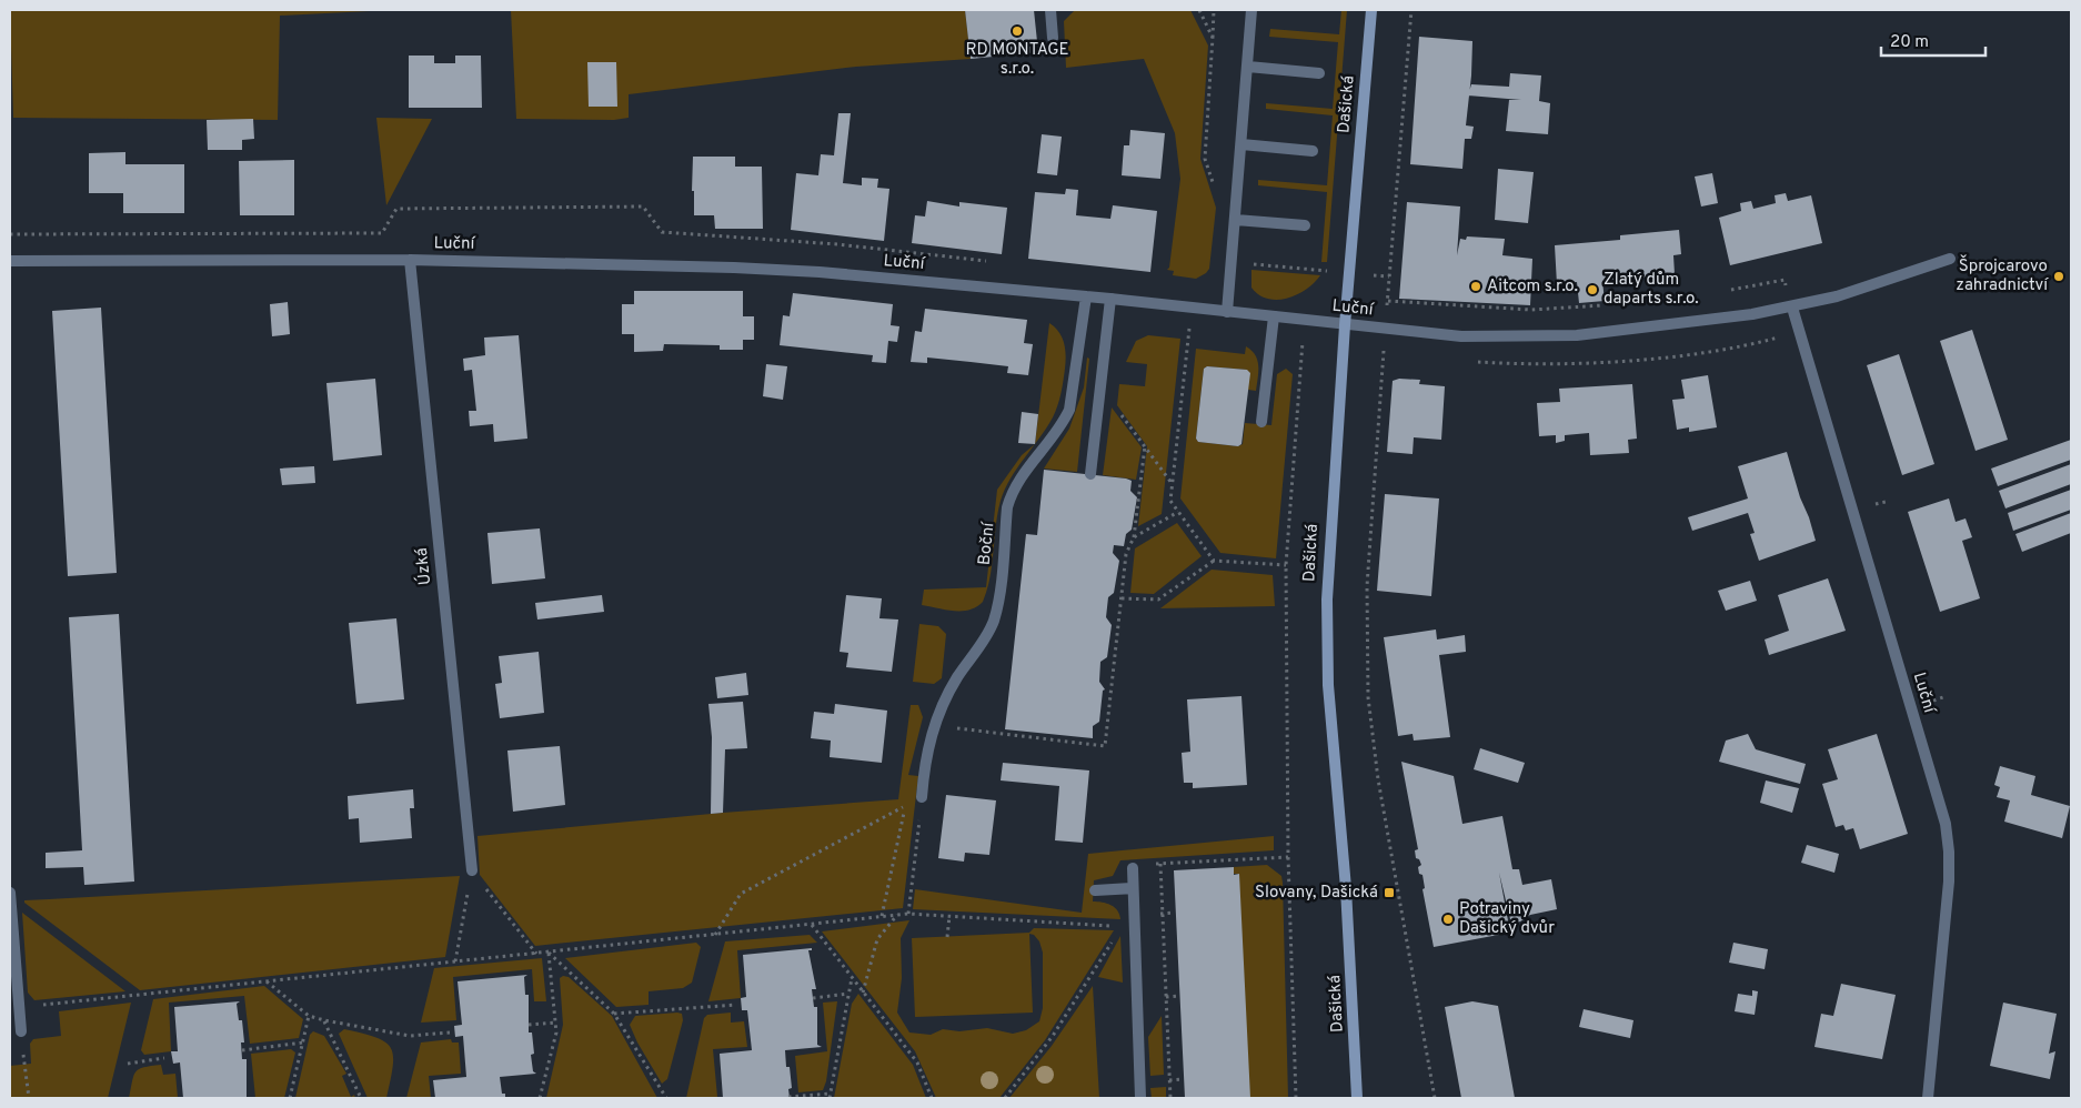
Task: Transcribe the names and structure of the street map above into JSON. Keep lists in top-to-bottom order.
{
  "streets": {
    "main road": ["Dašická"],
    "street": ["Luční", "Boční", "Úzká"]
  },
  "crossings": [
    ["Dašická", "Luční"],
    ["Luční", "Boční"],
    ["Luční", "Úzká"]
  ],
  "places": {
    "other": [
      "RD MONTAGE s.r.o.",
      "Šprojcarovo zahradnictví",
      "Aitcom s.r.o.",
      "Zlatý dům daparts s.r.o.",
      "Potraviny Dašický dvůr"
    ],
    "transit": ["Slovany, Dašická"]
  },
  "scale_bar": "20 m"
}
